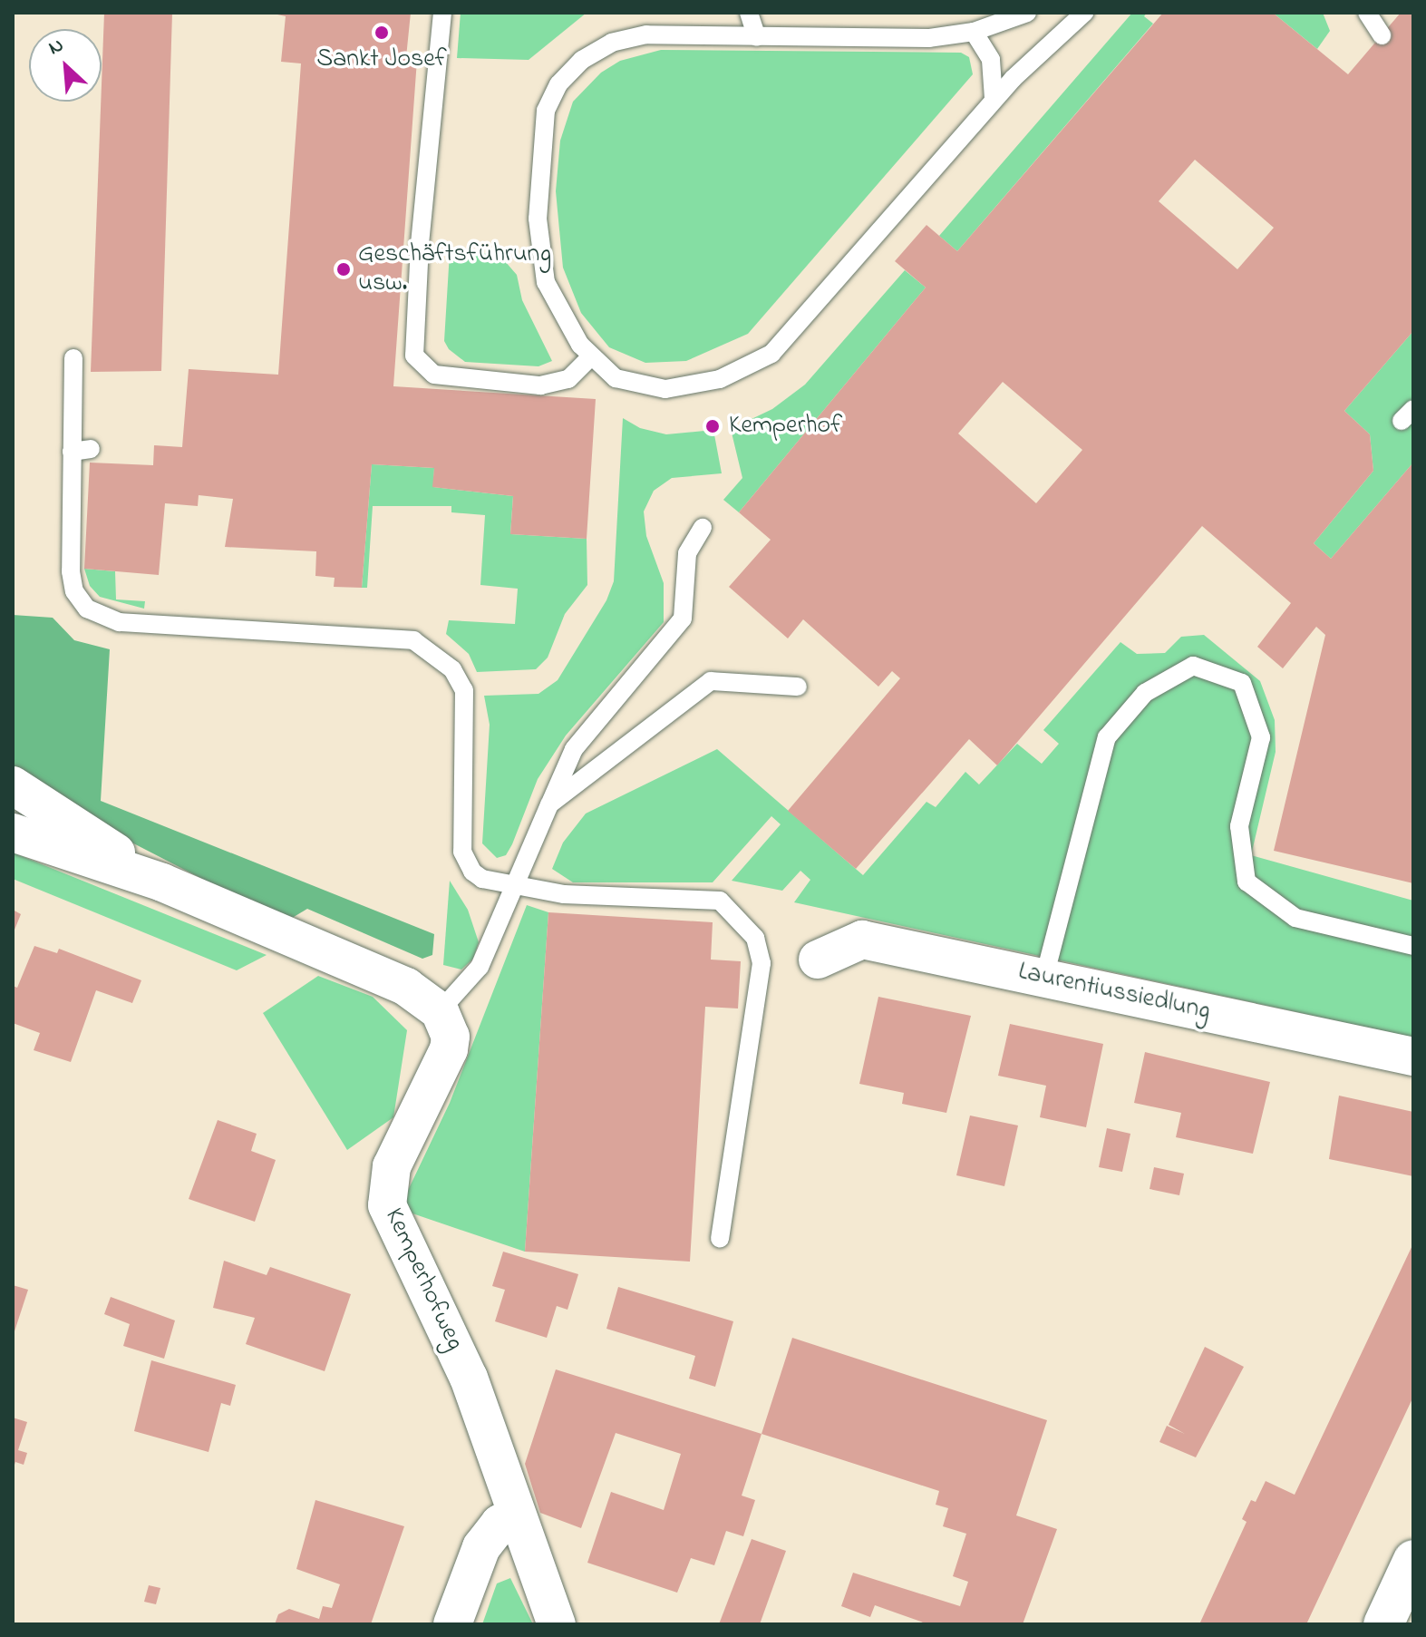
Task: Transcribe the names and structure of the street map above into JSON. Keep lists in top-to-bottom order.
{
  "streets": {
    "street": ["Laurentiussiedlung", "Kemperhofweg"]
  },
  "places": ["Sankt Josef", "Geschäftsführung usw.", "Kemperhof"],
  "north": "top left"
}
